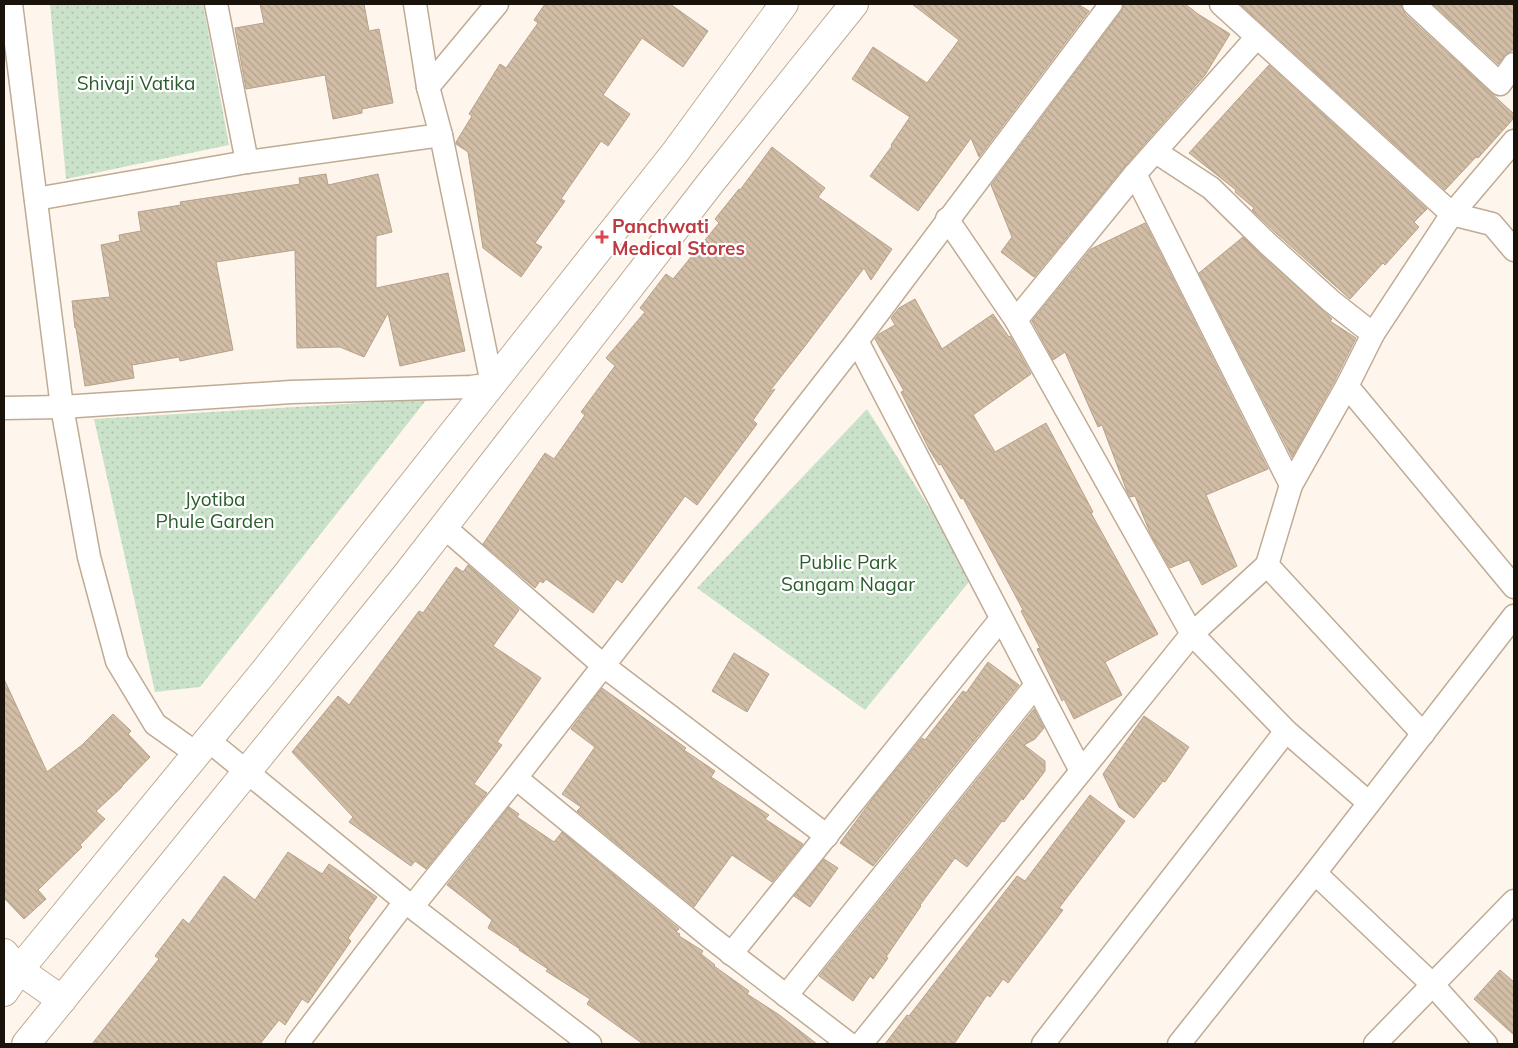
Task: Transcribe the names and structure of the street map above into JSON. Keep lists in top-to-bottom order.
{
  "parks": ["Shivaji Vatika", "Jyotiba Phule Garden", "Public Park Sangam Nagar"],
  "places": {
    "health": ["Panchwati Medical Stores"]
  }
}
